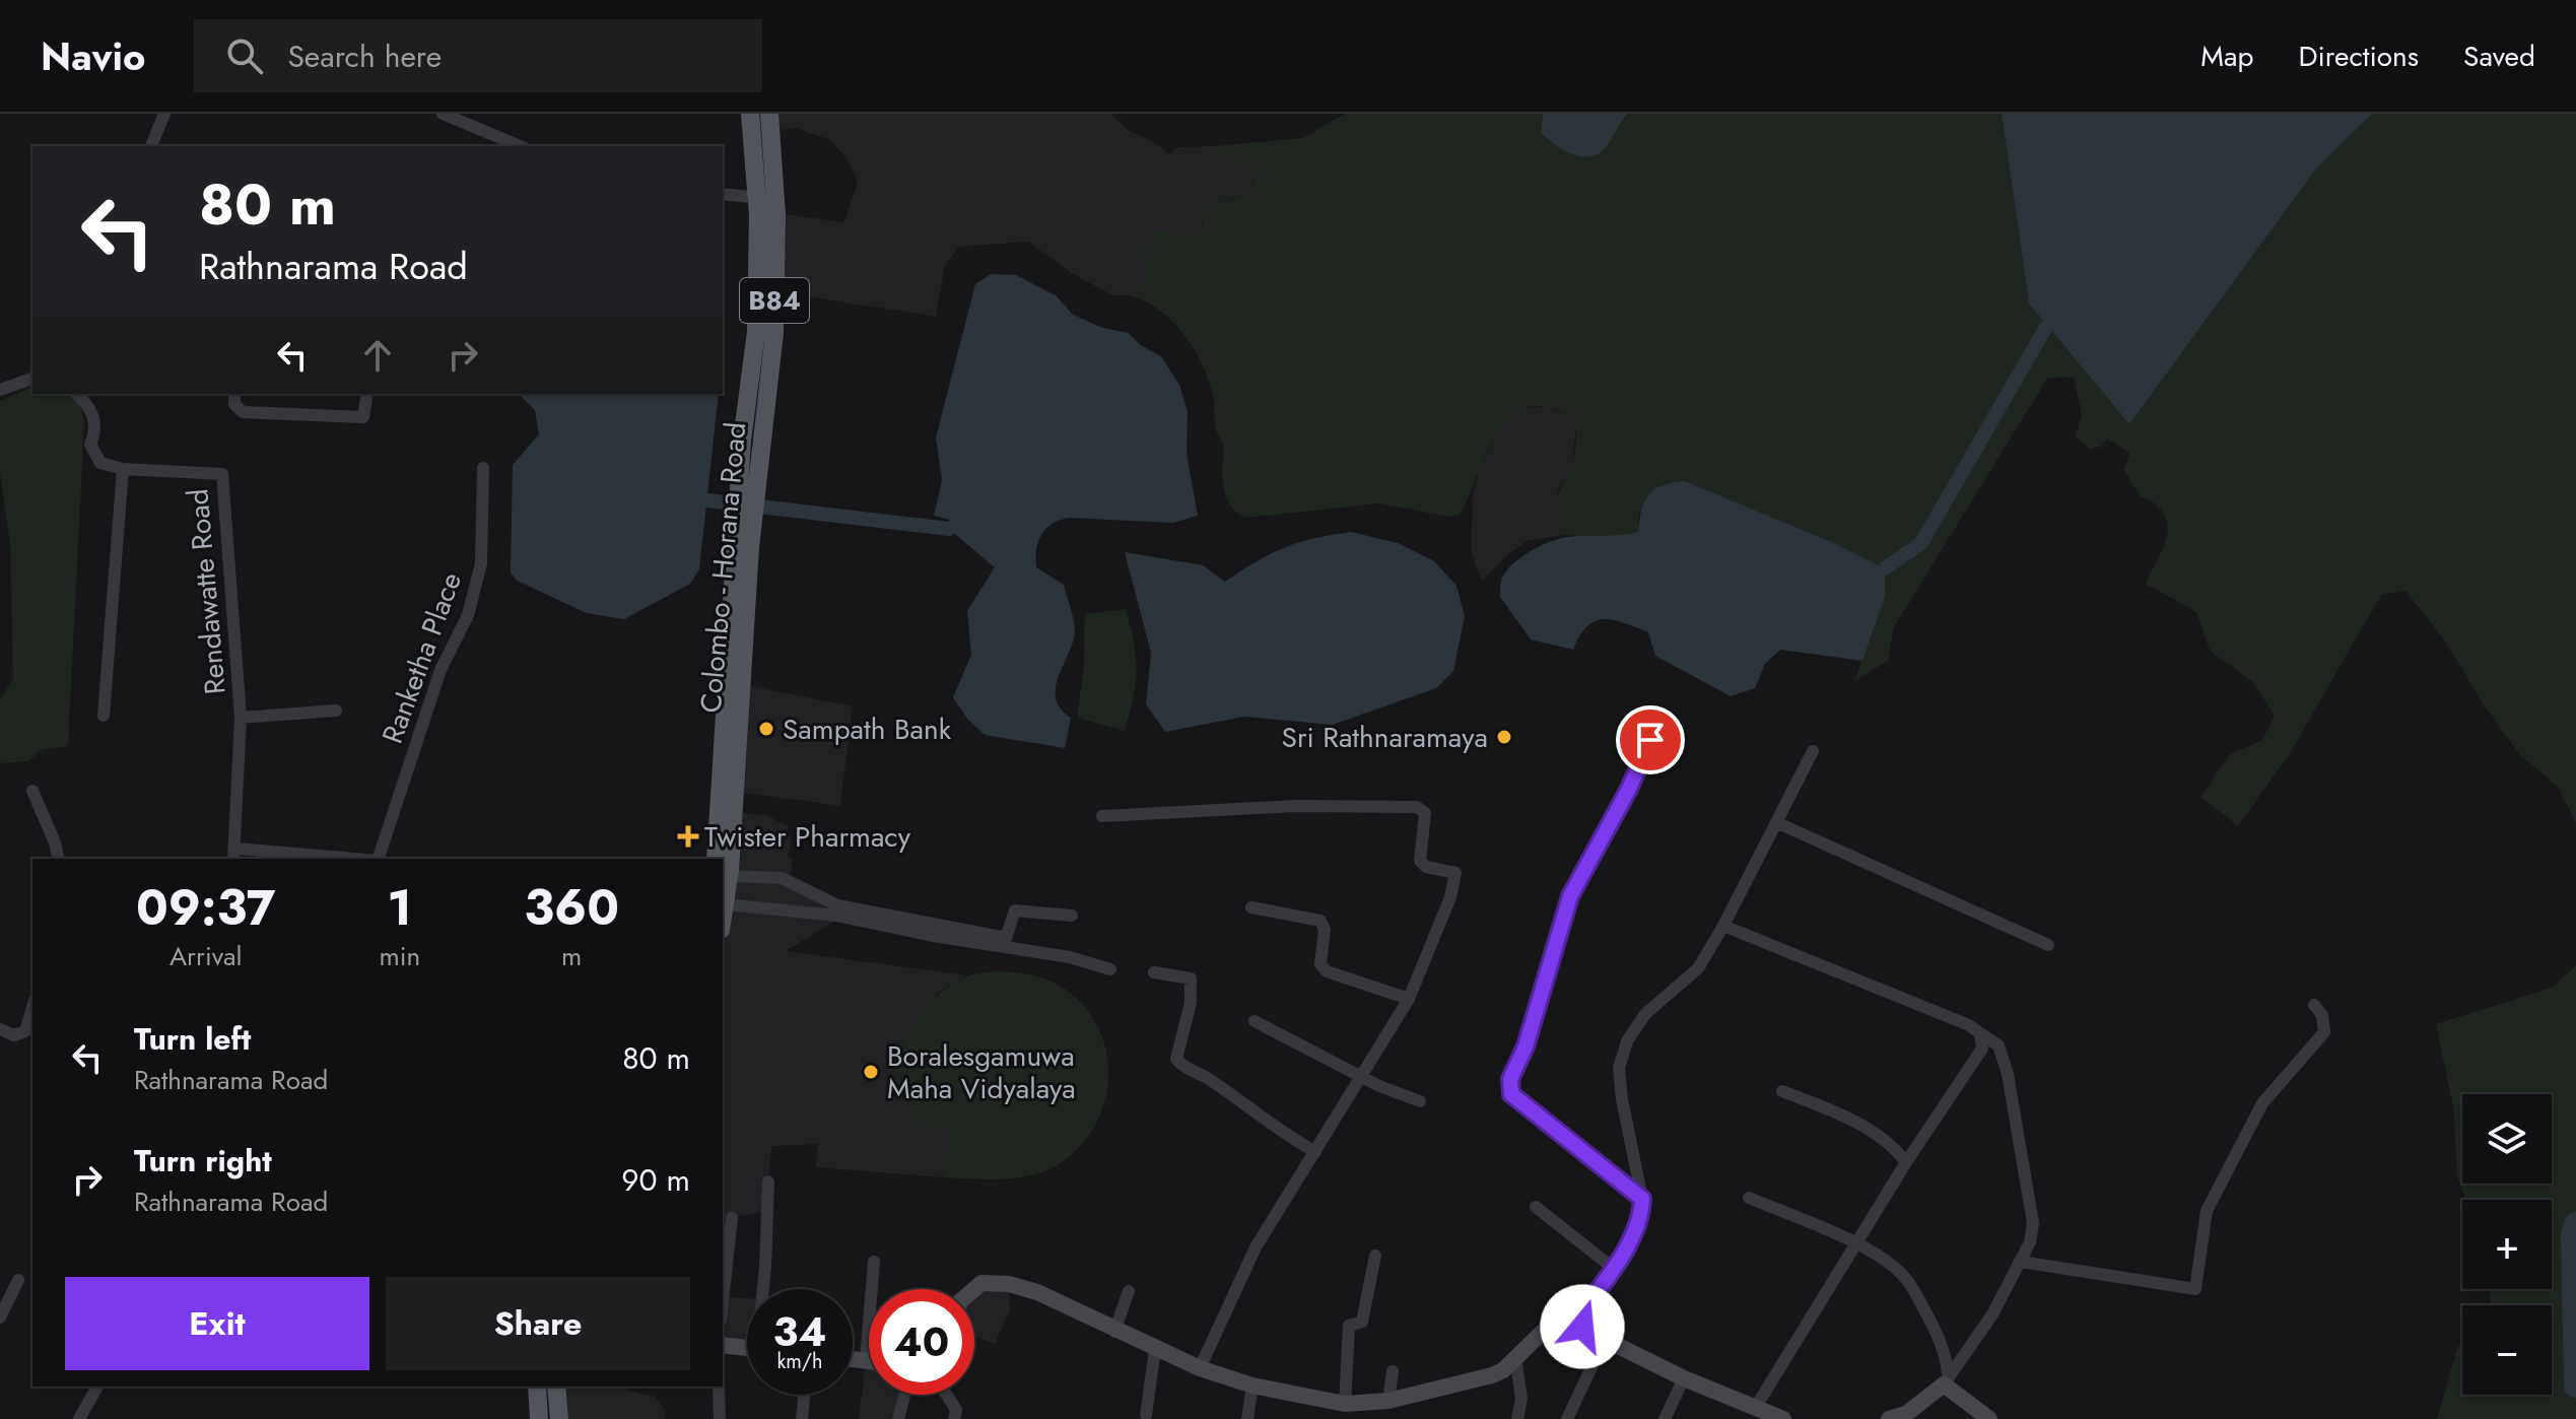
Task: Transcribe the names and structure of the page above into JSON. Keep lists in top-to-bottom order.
{
  "streets": {
    "main road": ["B84", "Colombo - Horana Road"],
    "street": ["Rendawatte Road", "Ranketha Place"]
  },
  "places": {
    "other": ["Sampath Bank", "Sri Rathnaramaya", "Boralesgamuwa Maha Vidyalaya"],
    "health": ["Twister Pharmacy"]
  },
  "page": {
    "header": "Navio",
    "search": "Search here",
    "nav": ["Map", "Directions", "Saved"],
    "turn": ["80 m", "Rathnarama Road"],
    "eta": [
      "09:37",
      "Arrival",
      "1",
      "min",
      "360",
      "m"
    ],
    "list": [
      {
        "name": "Turn left",
        "note": "Rathnarama Road",
        "value": "80 m"
      },
      {
        "name": "Turn right",
        "note": "Rathnarama Road",
        "value": "90 m"
      }
    ],
    "map_buttons": ["+", "−"],
    "buttons": ["Exit", "Share"],
    "speed": "34 km/h",
    "limit": "40"
  }
}
